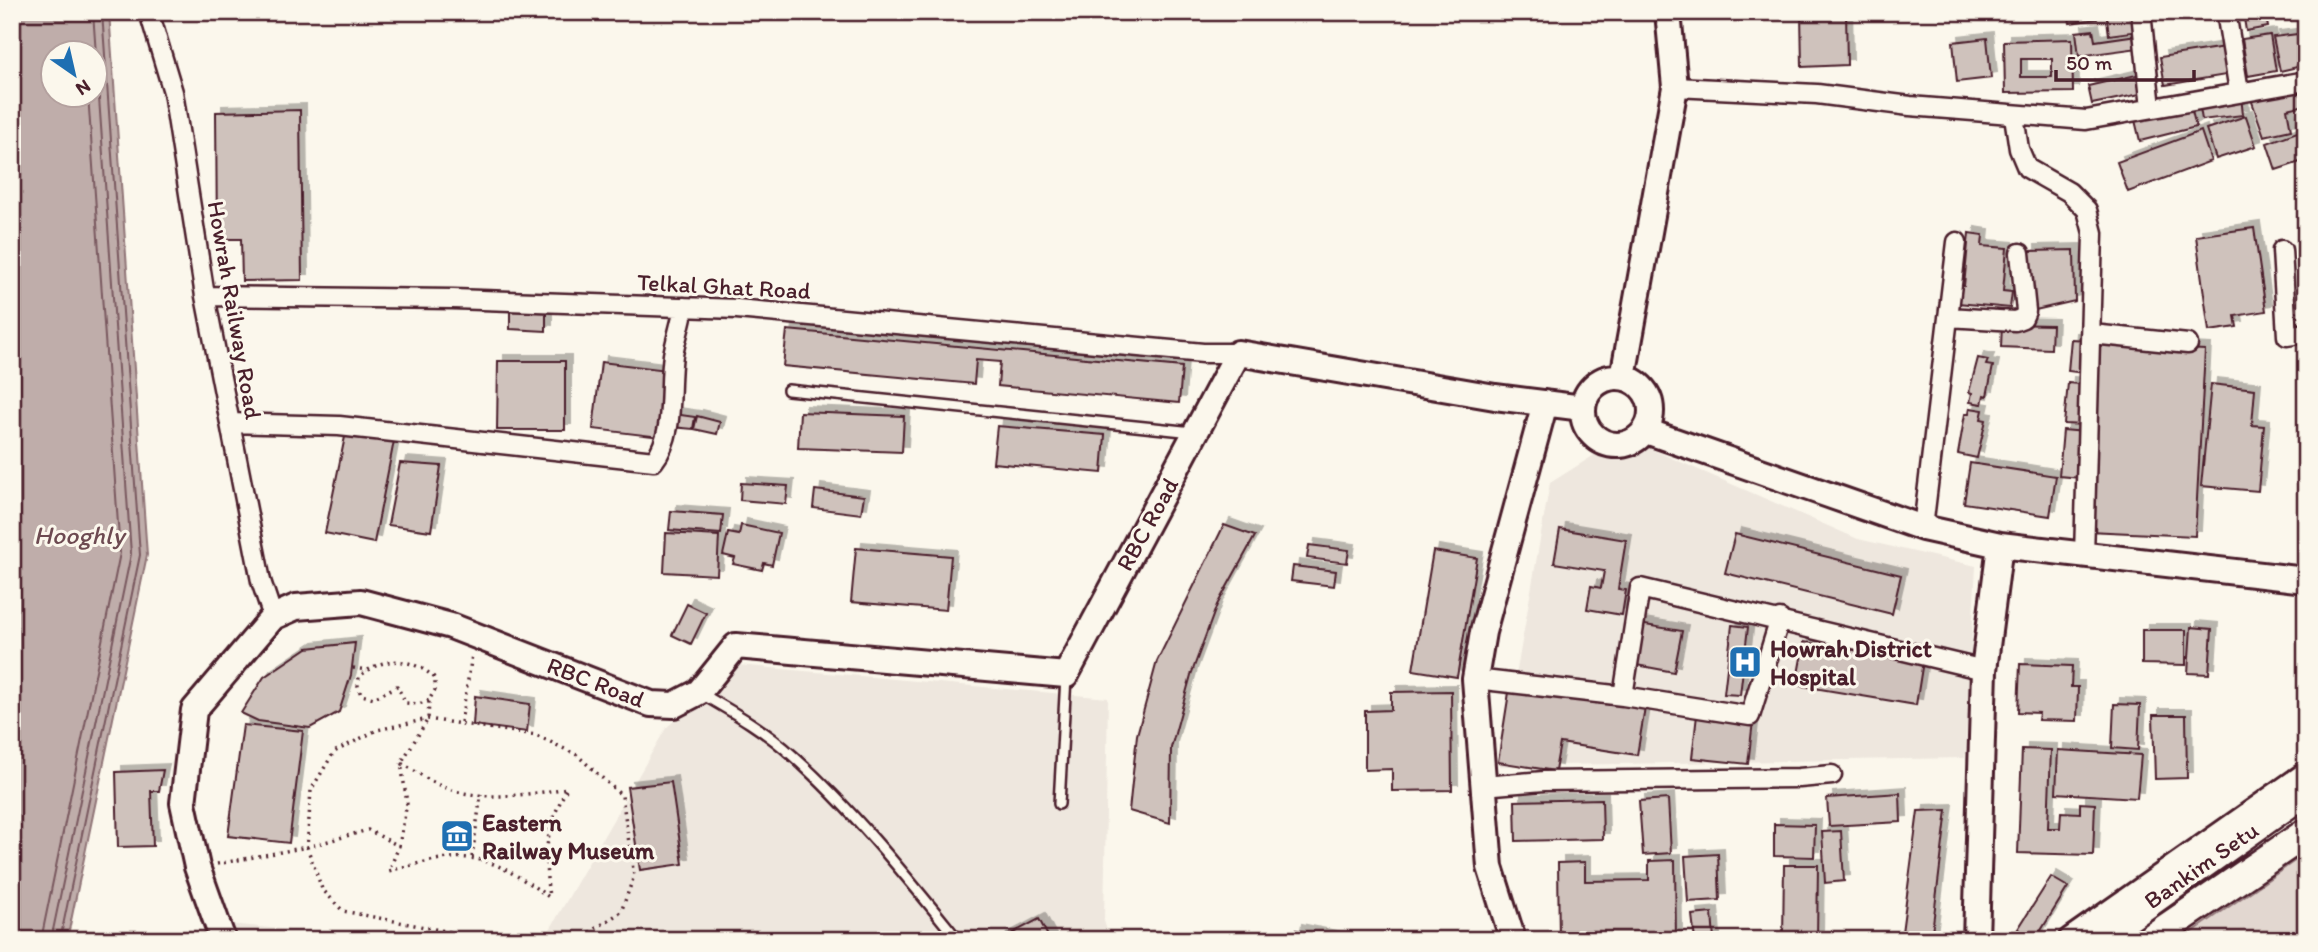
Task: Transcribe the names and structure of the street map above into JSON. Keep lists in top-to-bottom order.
{
  "streets": {
    "main road": ["RBC Road", "Bankim Setu"],
    "street": ["Telkal Ghat Road", "Howrah Railway Road"]
  },
  "crossings": [
    ["Telkal Ghat Road", "Howrah Railway Road"],
    ["Telkal Ghat Road", "RBC Road"],
    ["Howrah Railway Road", "RBC Road"]
  ],
  "water": ["Hooghly"],
  "places": {
    "hospital": ["Howrah District Hospital"],
    "museum": ["Eastern Railway Museum"]
  },
  "scale_bar": "50 m",
  "north": "bottom right"
}
